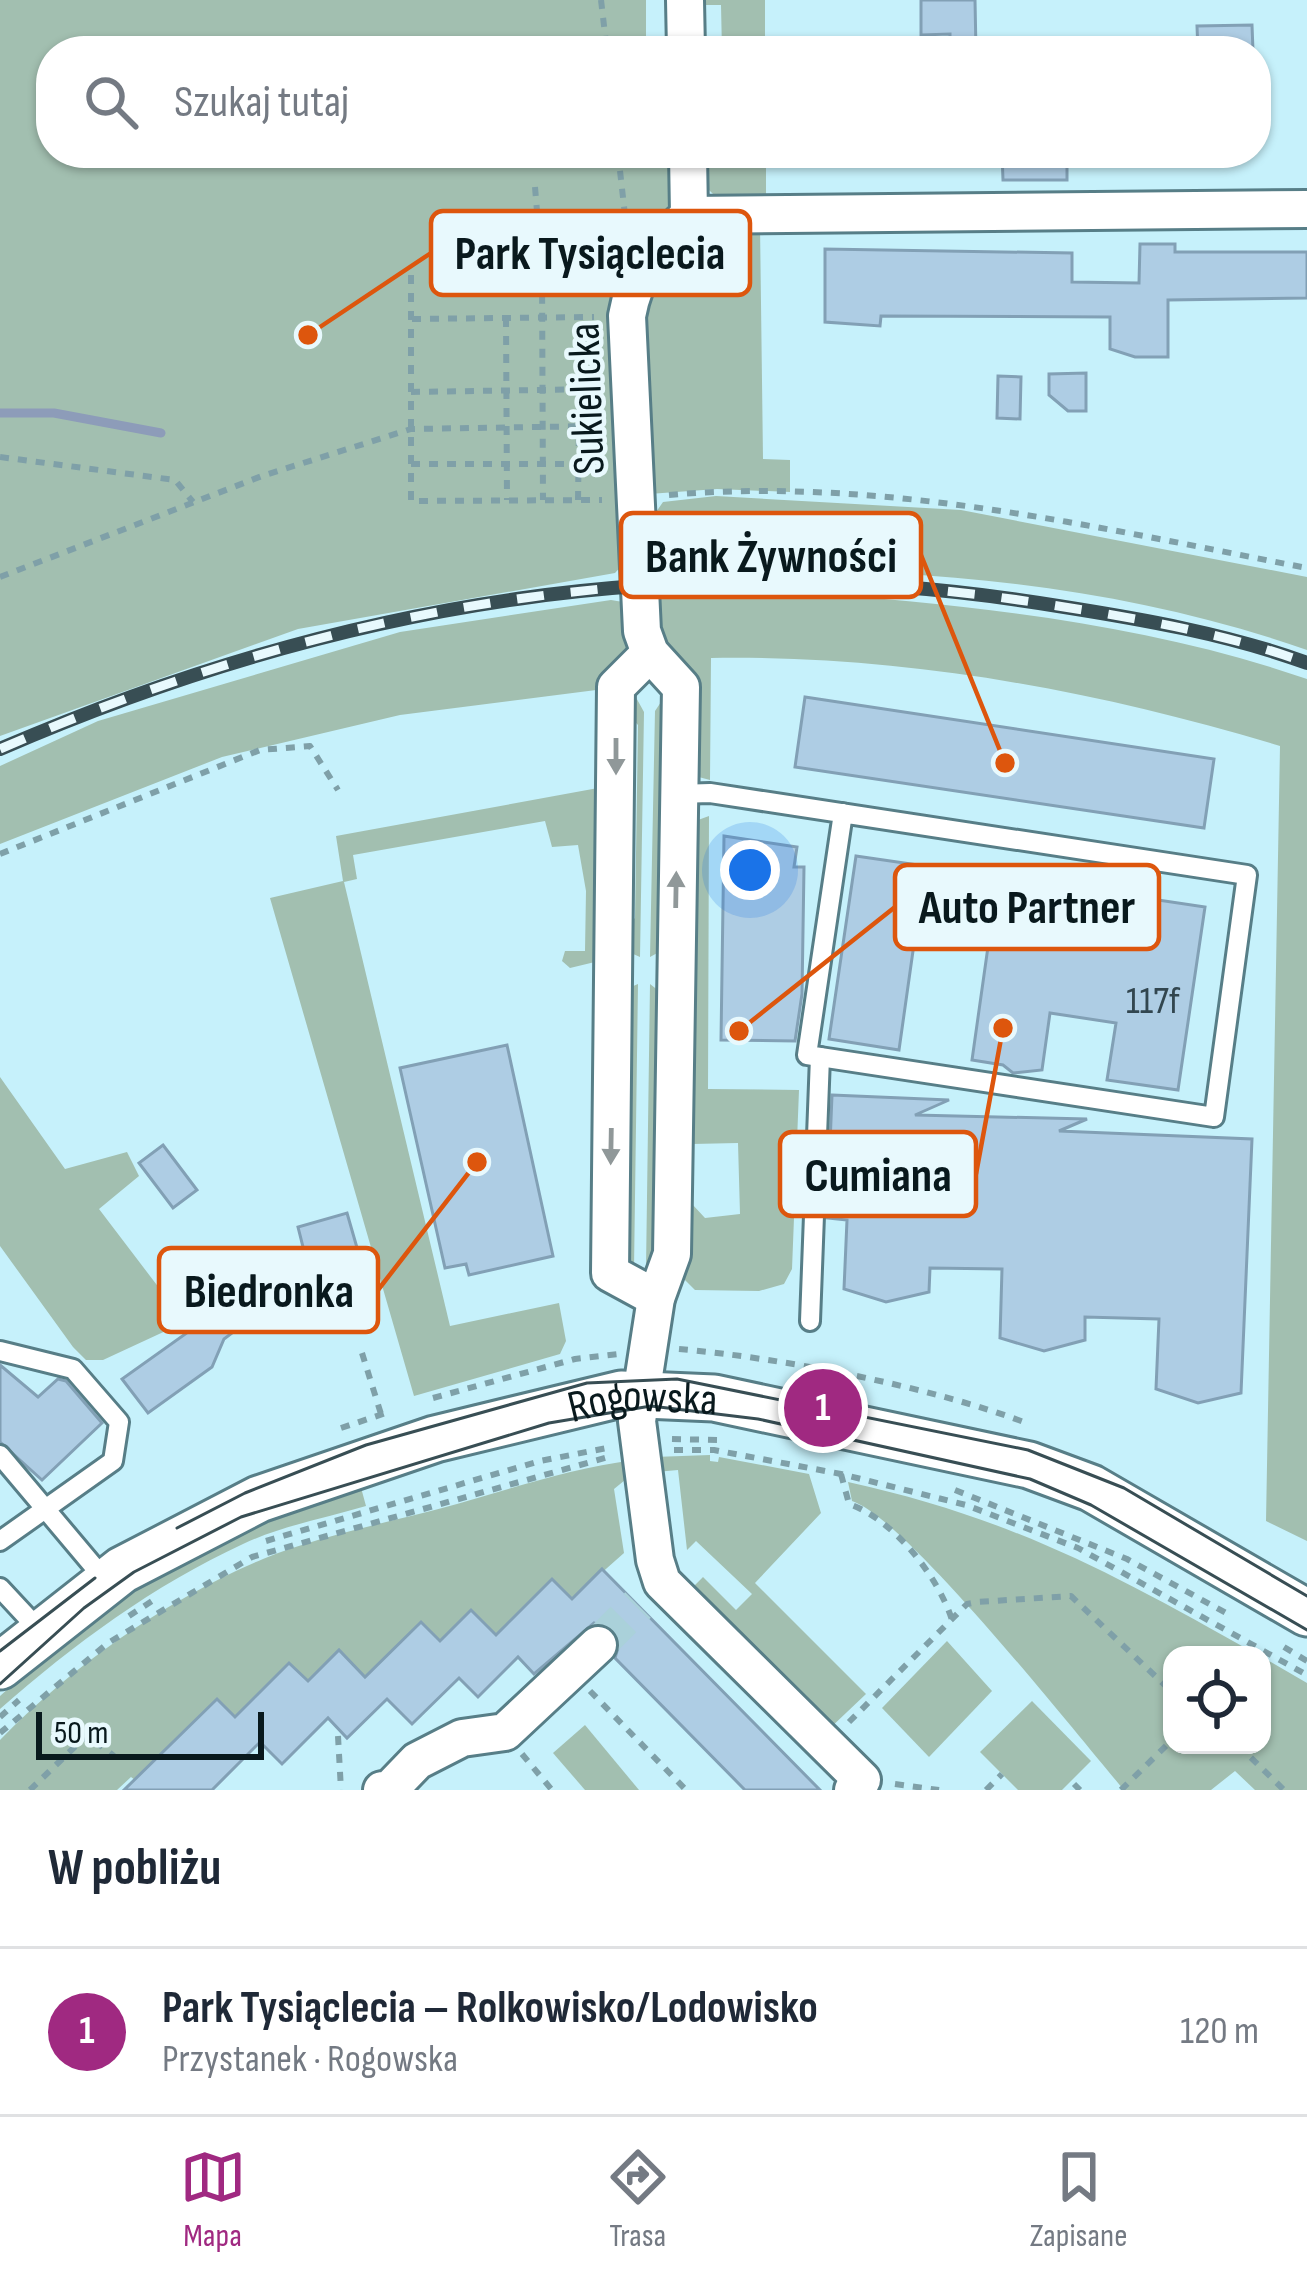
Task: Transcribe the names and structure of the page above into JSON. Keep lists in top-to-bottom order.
{
  "streets": {
    "street": ["Sukielicka", "Rogowska"]
  },
  "places": [
    "Park Tysiąclecia",
    "Bank Żywności",
    "Cumiana",
    "Auto Partner",
    "Biedronka"
  ],
  "house_numbers": ["117f"],
  "scale_bar": "50 m",
  "page": {
    "search": "Szukaj tutaj",
    "pins": "1",
    "scale": "50 m",
    "heading": "W pobliżu",
    "list": [
      {
        "mark": "1",
        "name": "Park Tysiąclecia – Rolkowisko/Lodowisko",
        "note": "Przystanek · Rogowska",
        "value": "120 m"
      }
    ],
    "nav": ["Mapa", "Trasa", "Zapisane"]
  }
}
